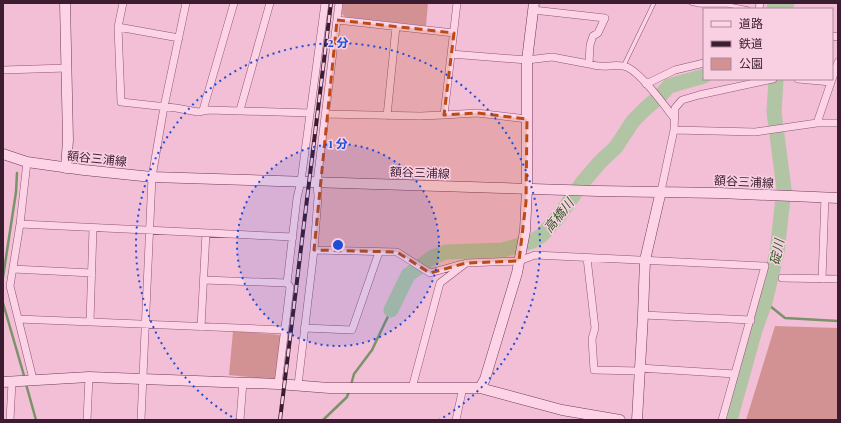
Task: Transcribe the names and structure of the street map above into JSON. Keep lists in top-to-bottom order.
{
  "streets": {
    "street": ["額谷三浦線"]
  },
  "water": ["高橋川", "碇川"],
  "legend": ["道路", "鉄道", "公園"],
  "rings": ["2 分", "1 分"]
}
